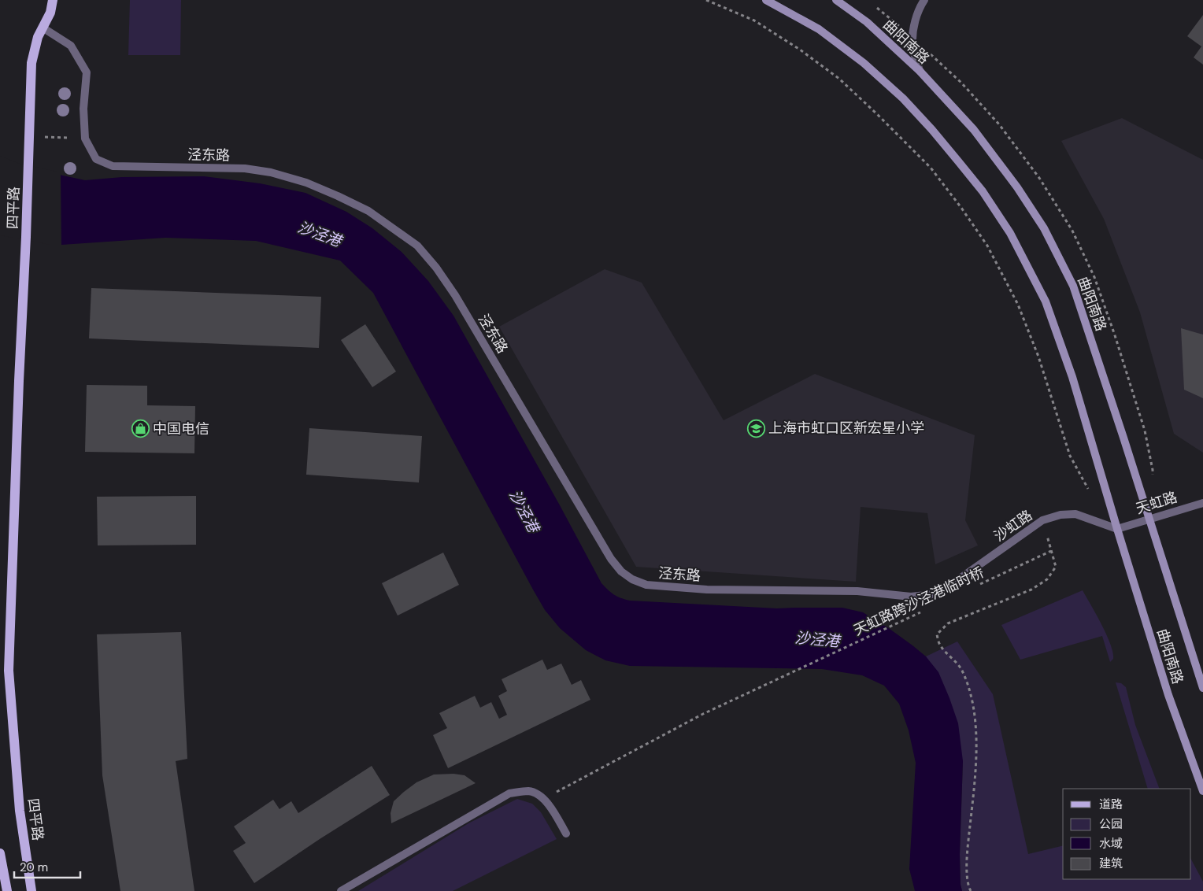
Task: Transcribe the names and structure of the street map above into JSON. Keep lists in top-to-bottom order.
{
  "streets": {
    "main road": ["曲阳南路", "四平路"],
    "street": ["泾东路", "天虹路", "沙虹路"],
    "path": ["天虹路跨沙泾港临时桥"]
  },
  "crossings": [
    ["曲阳南路", "天虹路"],
    ["曲阳南路", "沙虹路"],
    ["泾东路", "四平路"],
    ["泾东路", "沙虹路"],
    ["天虹路", "沙虹路"]
  ],
  "water": ["沙泾港"],
  "places": {
    "school or university": ["上海市虹口区新宏星小学"],
    "shop": ["中国电信"]
  },
  "legend": [
    "道路",
    "公园",
    "水域",
    "建筑"
  ],
  "scale_bar": "20 m"
}
